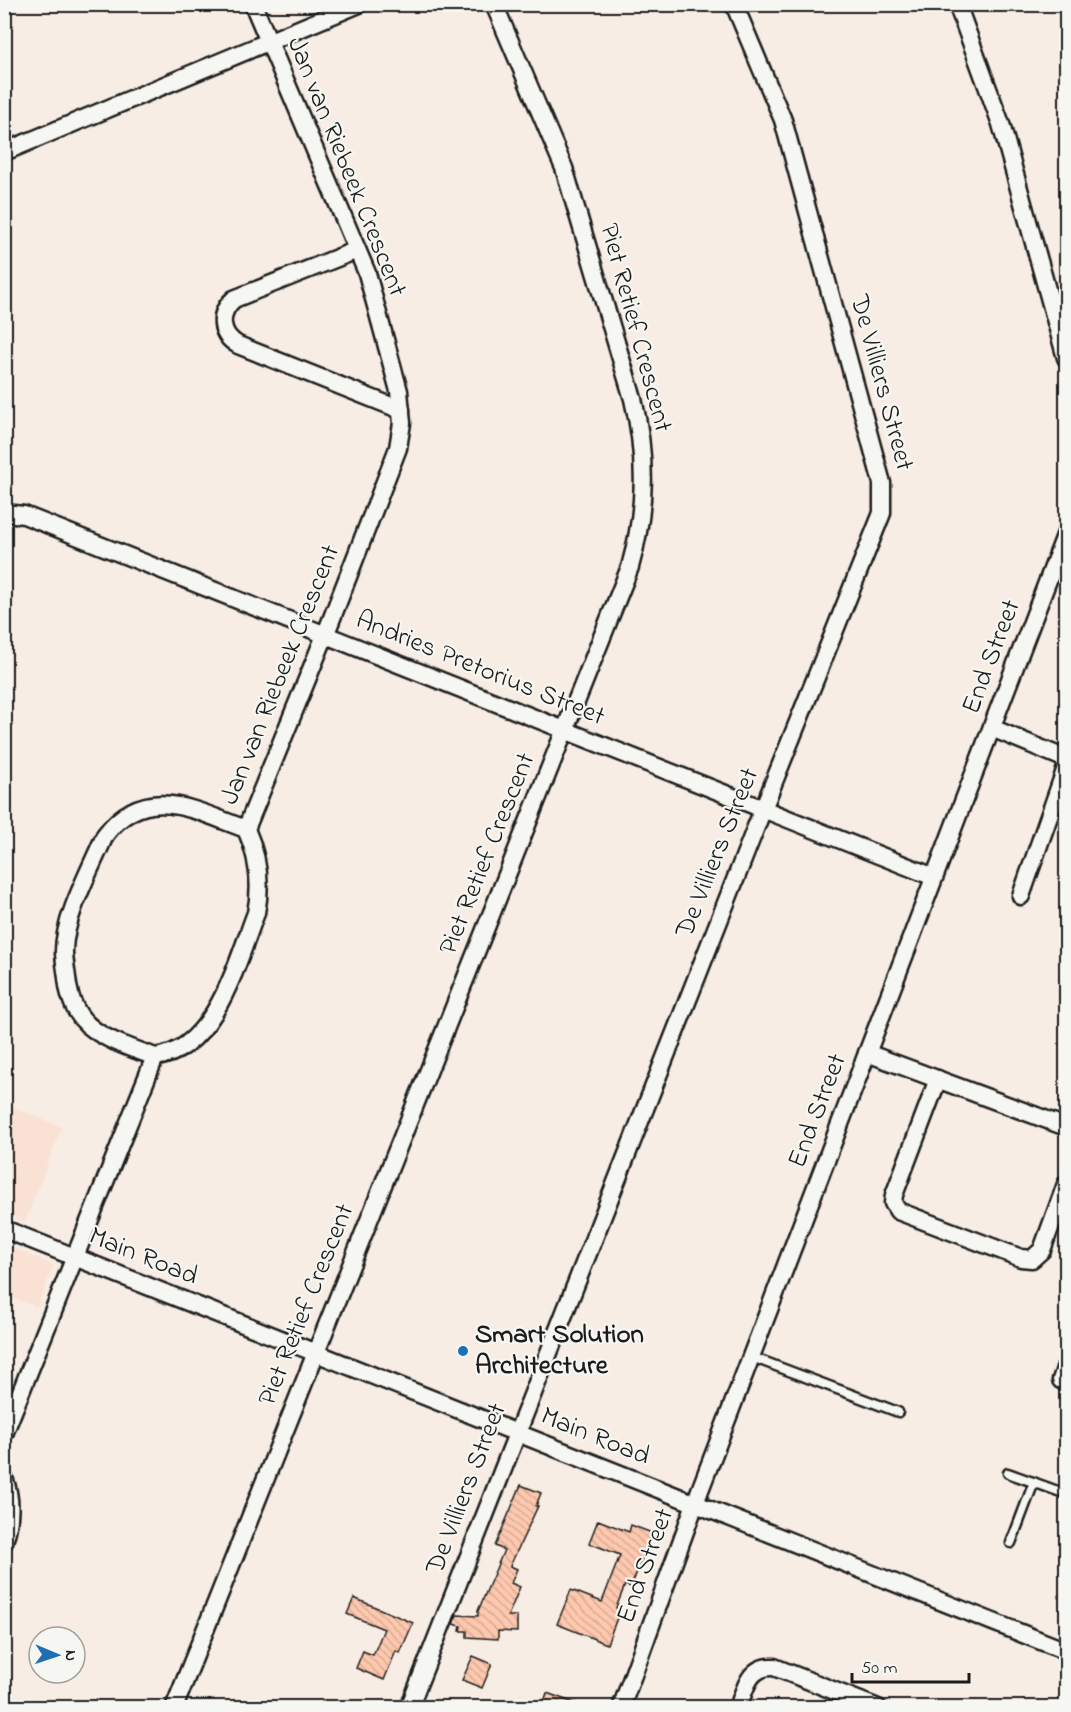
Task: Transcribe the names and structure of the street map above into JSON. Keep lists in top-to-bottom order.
{
  "streets": {
    "street": [
      "Jan van Riebeek Crescent",
      "Piet Retief Crescent",
      "De Villiers Street",
      "End Street",
      "Andries Pretorius Street",
      "Main Road"
    ]
  },
  "crossings": [
    ["Jan van Riebeek Crescent", "Andries Pretorius Street"],
    ["Piet Retief Crescent", "Andries Pretorius Street"],
    ["Piet Retief Crescent", "Main Road"],
    ["De Villiers Street", "Andries Pretorius Street"],
    ["De Villiers Street", "Main Road"],
    ["End Street", "Andries Pretorius Street"],
    ["End Street", "Main Road"]
  ],
  "places": ["Smart Solution Architecture"],
  "scale_bar": "50 m",
  "north": "right"
}
